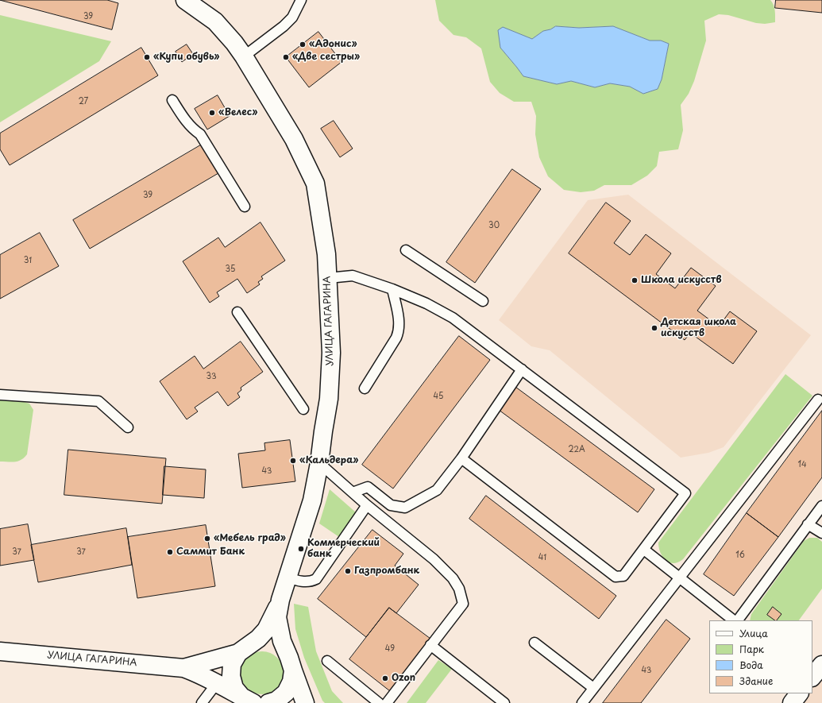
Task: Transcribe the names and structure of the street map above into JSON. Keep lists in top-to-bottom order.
{
  "streets": {
    "street": ["УЛИЦА ГАГАРИНА"]
  },
  "places": [
    "«Адонис»",
    "«Купи обувь»",
    "«Две сестры»",
    "«Велес»",
    "Школа искусств",
    "Детская школа искусств",
    "«Кальдера»",
    "«Мебель град»",
    "Коммерческий банк",
    "Саммит Банк",
    "Газпромбанк",
    "Ozon"
  ],
  "house_numbers": [
    "39",
    "27",
    "39",
    "30",
    "31",
    "35",
    "33",
    "45",
    "22А",
    "14",
    "43",
    "37",
    "37",
    "16",
    "41",
    "49",
    "43"
  ],
  "legend": [
    "Улица",
    "Парк",
    "Вода",
    "Здание"
  ]
}
